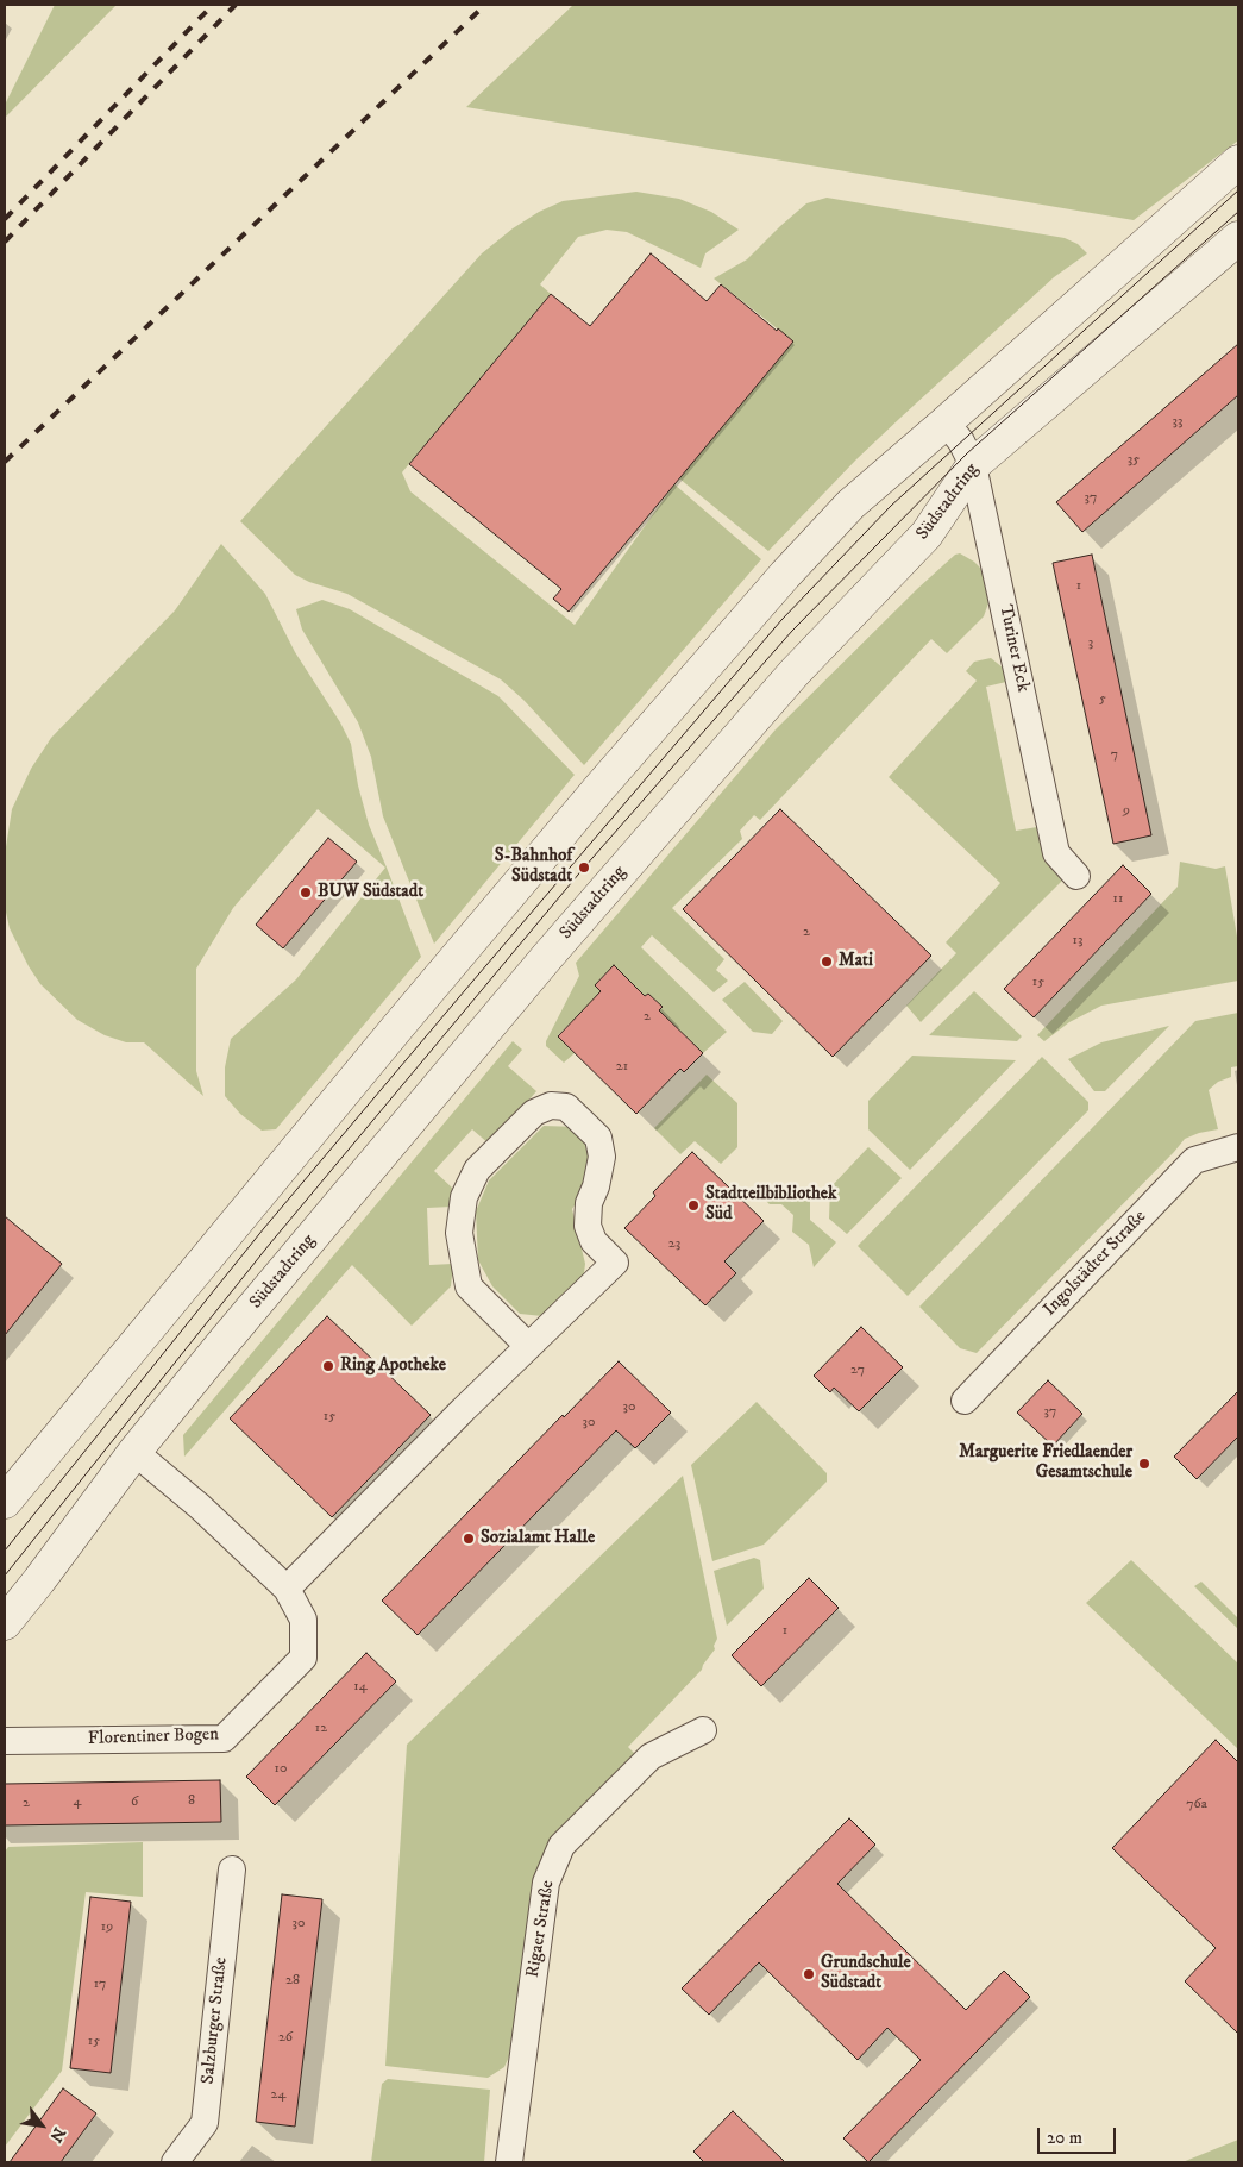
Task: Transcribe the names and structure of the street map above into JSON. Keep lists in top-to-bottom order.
{
  "streets": {
    "street": [
      "Südstadtring",
      "Turiner Eck",
      "Ingolstädter Straße",
      "Florentiner Bogen",
      "Rigaer Straße",
      "Salzburger Straße"
    ]
  },
  "crossings": [
    ["Südstadtring", "Turiner Eck"],
    ["Südstadtring", "Florentiner Bogen"]
  ],
  "places": [
    "S-Bahnhof Südstadt",
    "BUW Südstadt",
    "Mati",
    "Stadtteilbibliothek Süd",
    "Ring Apotheke",
    "Marguerite Friedlaender Gesamtschule",
    "Sozialamt Halle",
    "Grundschule Südstadt"
  ],
  "house_numbers": [
    "33",
    "35",
    "37",
    "1",
    "3",
    "5",
    "7",
    "9",
    "11",
    "2",
    "13",
    "15",
    "2",
    "21",
    "23",
    "27",
    "30",
    "37",
    "15",
    "30",
    "1",
    "14",
    "12",
    "10",
    "8",
    "4",
    "6",
    "2",
    "76a",
    "30",
    "19",
    "28",
    "17",
    "26",
    "15",
    "24"
  ],
  "scale_bar": "20 m",
  "north": "bottom right"
}
